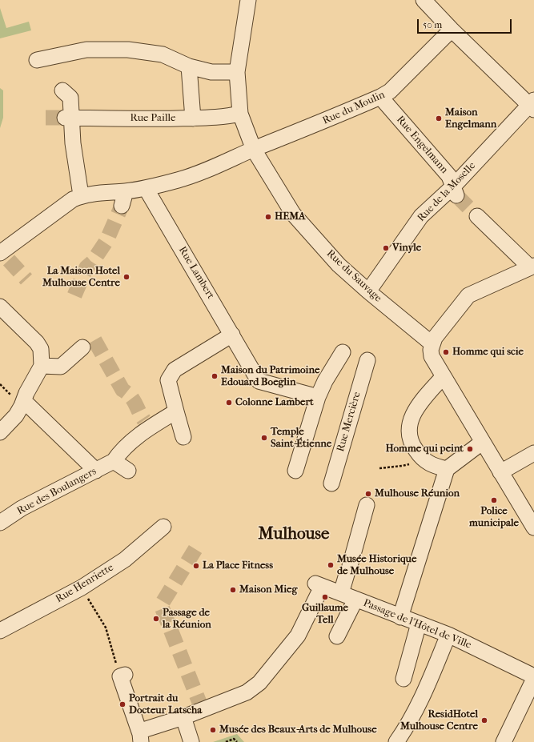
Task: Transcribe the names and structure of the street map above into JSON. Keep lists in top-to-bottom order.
{
  "streets": {
    "street": [
      "Rue du Moulin",
      "Rue Paille",
      "Rue Engelmann",
      "Rue de la Moselle",
      "Rue Lambert",
      "Rue du Sauvage",
      "Rue Mercière",
      "Rue des Boulangers",
      "Rue Henriette",
      "Passage de l'Hôtel de Ville"
    ]
  },
  "crossings": [
    ["Rue du Moulin", "Rue Engelmann"],
    ["Rue du Moulin", "Rue Lambert"],
    ["Rue du Moulin", "Rue du Sauvage"],
    ["Rue Paille", "Rue du Sauvage"],
    ["Rue Engelmann", "Rue de la Moselle"],
    ["Rue de la Moselle", "Rue du Sauvage"]
  ],
  "districts": ["Mulhouse"],
  "places": [
    "Maison Engelmann",
    "HEMA",
    "Vinyle",
    "La Maison Hotel Mulhouse Centre",
    "Homme qui scie",
    "Maison du Patrimoine Edouard Boeglin",
    "Colonne Lambert",
    "Temple Saint-Étienne",
    "Homme qui peint",
    "Mulhouse Réunion",
    "Police municipale",
    "Musée Historique de Mulhouse",
    "La Place Fitness",
    "Maison Mieg",
    "Guillaume Tell",
    "Passage de la Réunion",
    "Portrait du Docteur Latscha",
    "ResidHotel Mulhouse Centre",
    "Musée des Beaux-Arts de Mulhouse"
  ],
  "scale_bar": "50 m"
}
